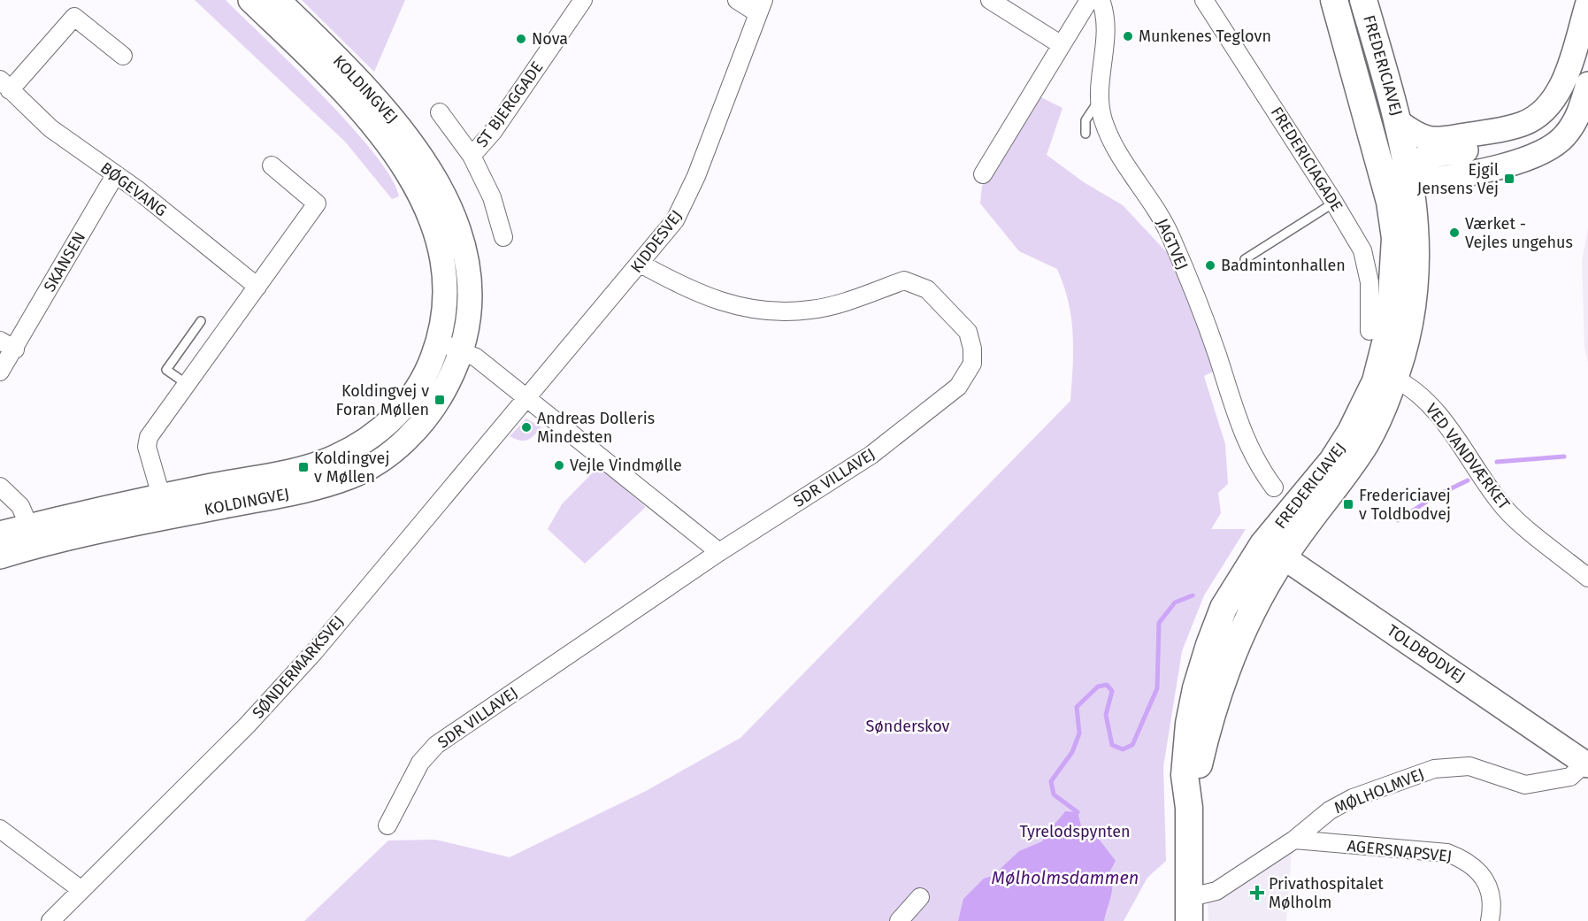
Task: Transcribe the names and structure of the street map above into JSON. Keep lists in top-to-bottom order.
{
  "streets": {
    "main road": ["FREDERICIAVEJ", "KOLDINGVEJ", "TOLDBODVEJ"],
    "street": [
      "ST BJERGGADE",
      "FREDERICIAGADE",
      "BØGEVANG",
      "KIDDESVEJ",
      "JAGTVEJ",
      "SKANSEN",
      "VED VANDVÆRKET",
      "SDR VILLAVEJ",
      "SØNDERMARKSVEJ",
      "MØLHOLMVEJ",
      "AGERSNAPSVEJ"
    ]
  },
  "crossings": [
    ["FREDERICIAVEJ", "VED VANDVÆRKET"],
    ["FREDERICIAVEJ", "TOLDBODVEJ"],
    ["FREDERICIAVEJ", "MØLHOLMVEJ"],
    ["BØGEVANG", "SKANSEN"],
    ["KIDDESVEJ", "SDR VILLAVEJ"],
    ["KIDDESVEJ", "SØNDERMARKSVEJ"],
    ["TOLDBODVEJ", "MØLHOLMVEJ"],
    ["MØLHOLMVEJ", "AGERSNAPSVEJ"]
  ],
  "water": ["Mølholmsdammen"],
  "parks": ["Sønderskov", "Tyrelodspynten"],
  "places": {
    "other": [
      "Munkenes Teglovn",
      "Nova",
      "Værket - Vejles ungehus",
      "Badmintonhallen",
      "Andreas Dolleris Mindesten",
      "Vejle Vindmølle"
    ],
    "transit": [
      "Ejgil Jensens Vej",
      "Koldingvej v Foran Møllen",
      "Koldingvej v Møllen",
      "Fredericiavej v Toldbodvej"
    ],
    "health": ["Privathospitalet Mølholm"]
  }
}
